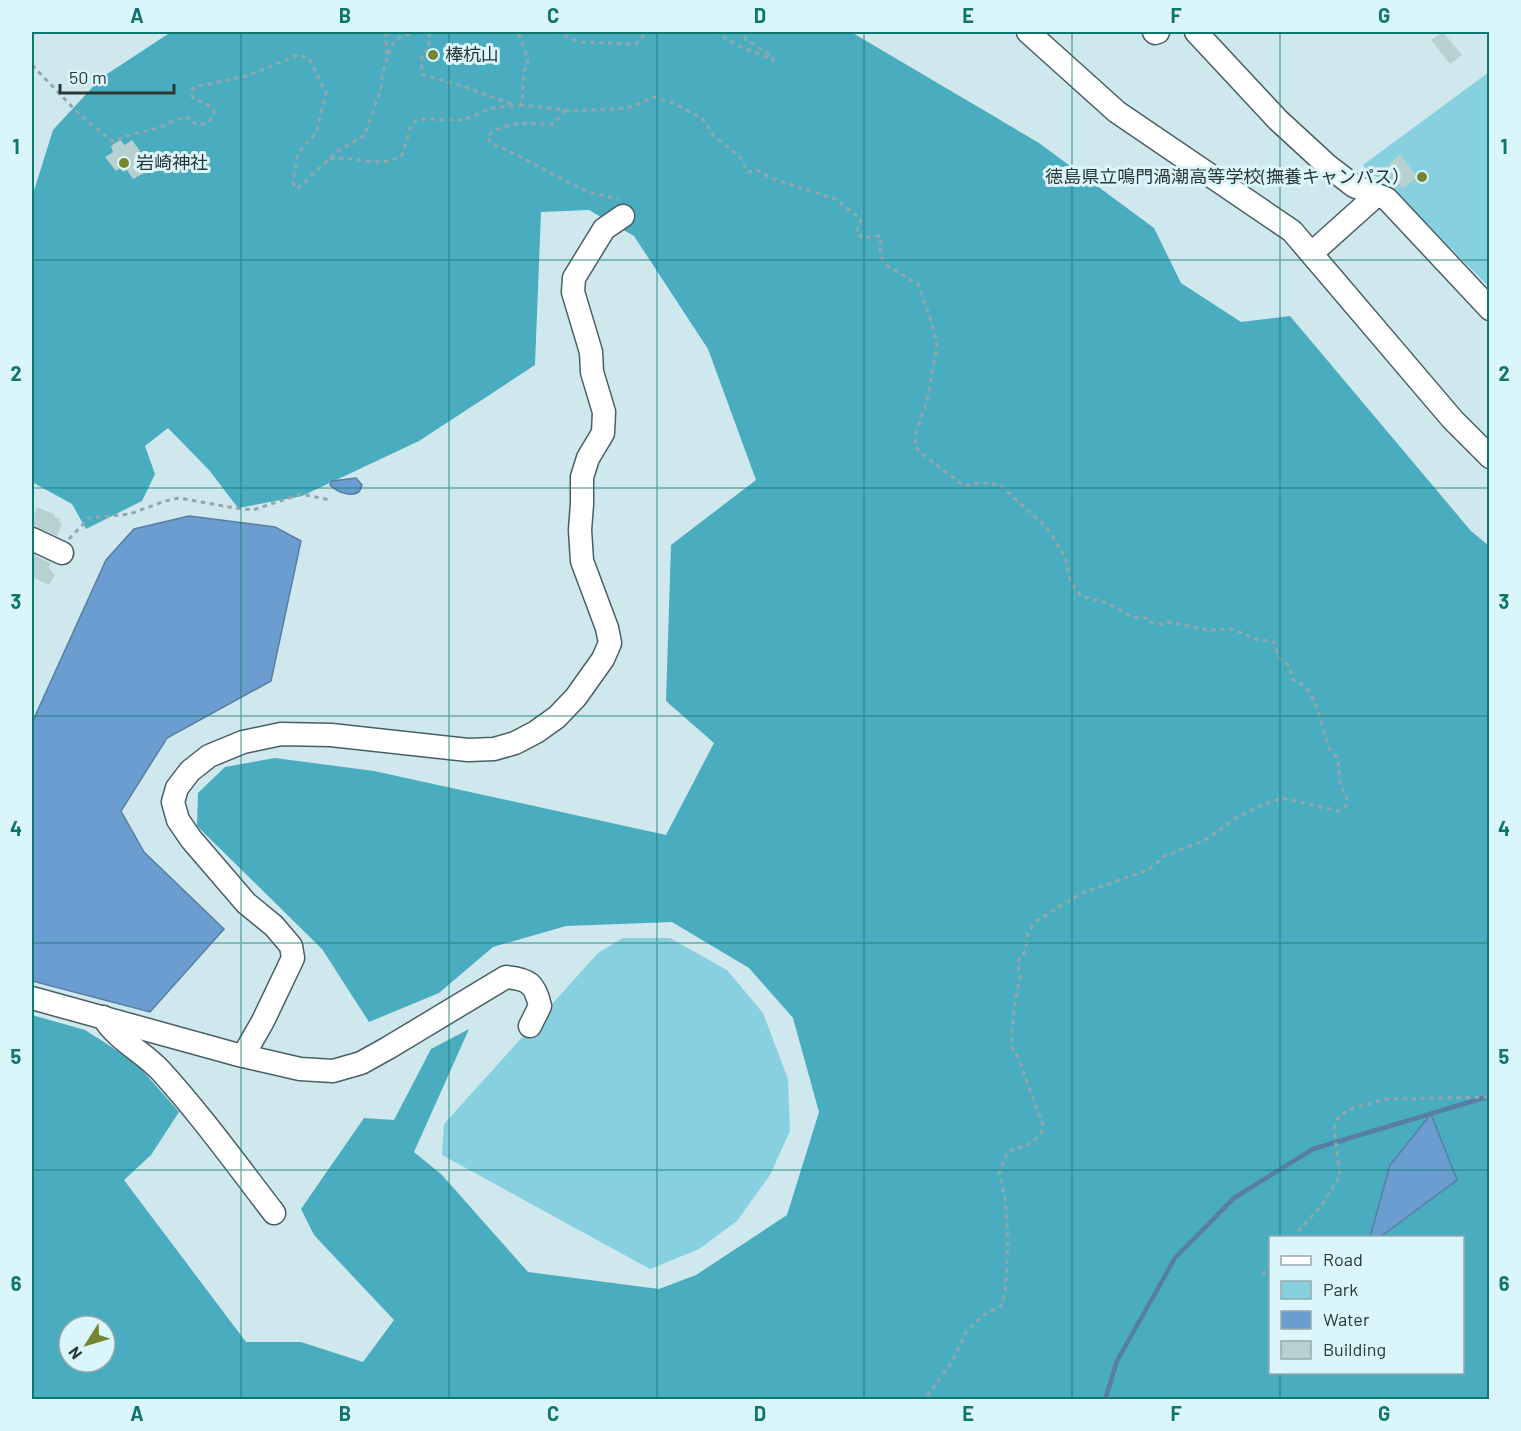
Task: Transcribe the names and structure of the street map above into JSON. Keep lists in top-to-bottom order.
{
  "places": ["棒杭山", "岩崎神社", "徳島県立鳴門渦潮高等学校(撫養キャンパス）"],
  "legend": [
    "Road",
    "Park",
    "Water",
    "Building"
  ],
  "scale_bar": "50 m",
  "north": "bottom left",
  "grid": {
    "columns": [
      "A",
      "B",
      "C",
      "D",
      "E",
      "F",
      "G"
    ],
    "rows": [
      "1",
      "2",
      "3",
      "4",
      "5",
      "6"
    ]
  }
}
